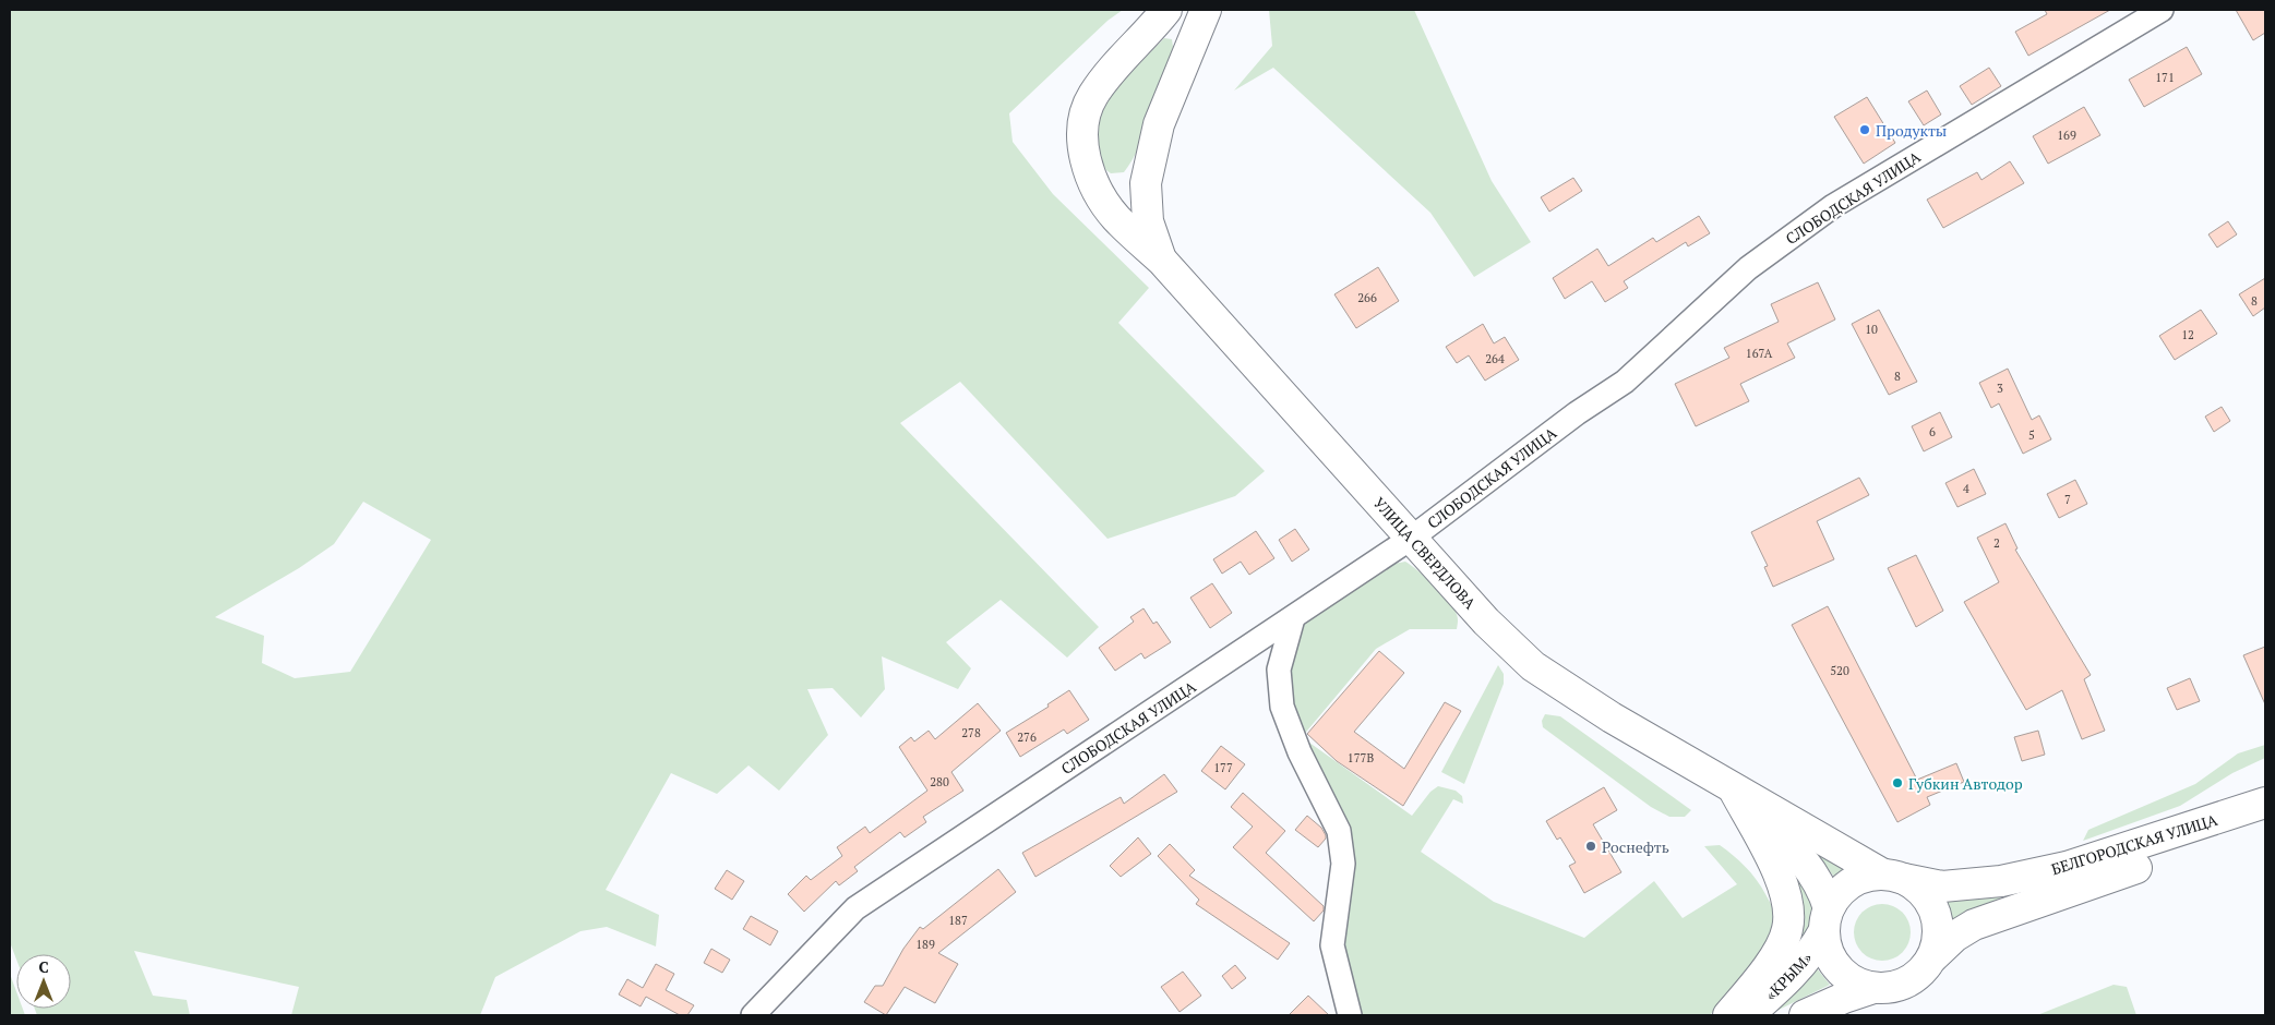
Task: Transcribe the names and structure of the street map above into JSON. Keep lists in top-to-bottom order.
{
  "streets": {
    "main road": ["УЛИЦА СВЕРДЛОВА", "БЕЛГОРОДСКАЯ УЛИЦА", "«КРЫМ»"],
    "street": ["СЛОБОДСКАЯ УЛИЦА"]
  },
  "crossings": [
    ["СЛОБОДСКАЯ УЛИЦА", "УЛИЦА СВЕРДЛОВА"],
    ["БЕЛГОРОДСКАЯ УЛИЦА", "«КРЫМ»"]
  ],
  "places": ["Продукты", "Губкин Автодор", "Роснефть"],
  "house_numbers": [
    "171",
    "169",
    "266",
    "8",
    "10",
    "12",
    "167А",
    "264",
    "8",
    "3",
    "6",
    "5",
    "4",
    "7",
    "2",
    "520",
    "278",
    "276",
    "177В",
    "177",
    "280",
    "187",
    "189"
  ],
  "north": "top"
}
